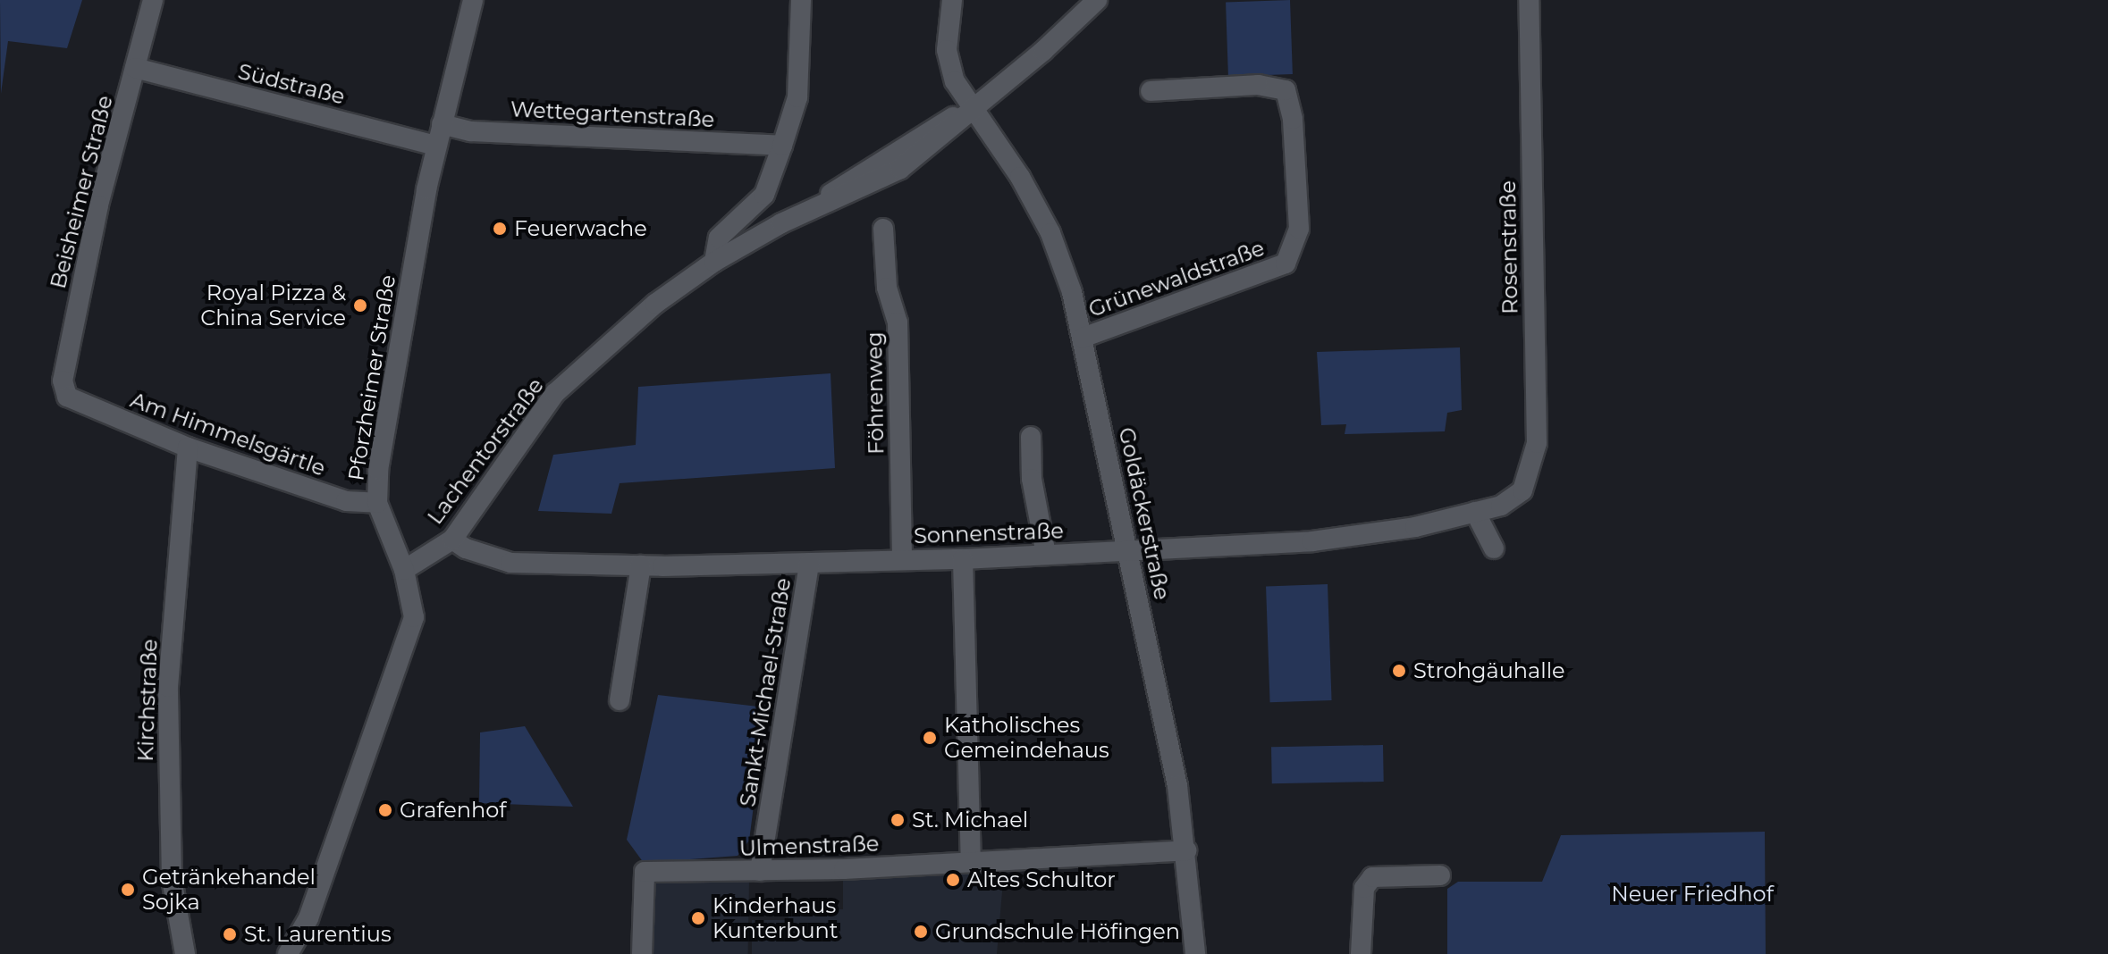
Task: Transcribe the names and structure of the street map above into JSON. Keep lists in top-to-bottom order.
{
  "streets": {
    "street": [
      "Südstraße",
      "Wettegartenstraße",
      "Beisheimer Straße",
      "Rosenstraße",
      "Grünewaldstraße",
      "Pforzheimer Straße",
      "Föhrenweg",
      "Am Himmelsgärtle",
      "Lachentorstraße",
      "Goldäckerstraße",
      "Sonnenstraße",
      "Sankt-Michael-Straße",
      "Kirchstraße",
      "Ulmenstraße"
    ]
  },
  "crossings": [
    ["Südstraße", "Beisheimer Straße"],
    ["Südstraße", "Pforzheimer Straße"],
    ["Wettegartenstraße", "Pforzheimer Straße"],
    ["Beisheimer Straße", "Am Himmelsgärtle"],
    ["Rosenstraße", "Sonnenstraße"],
    ["Grünewaldstraße", "Goldäckerstraße"],
    ["Pforzheimer Straße", "Am Himmelsgärtle"],
    ["Pforzheimer Straße", "Lachentorstraße"],
    ["Föhrenweg", "Sonnenstraße"],
    ["Am Himmelsgärtle", "Kirchstraße"],
    ["Lachentorstraße", "Goldäckerstraße"],
    ["Lachentorstraße", "Sonnenstraße"],
    ["Goldäckerstraße", "Sonnenstraße"],
    ["Goldäckerstraße", "Ulmenstraße"],
    ["Sonnenstraße", "Sankt-Michael-Straße"],
    ["Sankt-Michael-Straße", "Ulmenstraße"]
  ],
  "parks": ["Neuer Friedhof"],
  "places": [
    "Feuerwache",
    "Royal Pizza & China Service",
    "Strohgäuhalle",
    "Katholisches Gemeindehaus",
    "Grafenhof",
    "St. Michael",
    "Altes Schultor",
    "Getränkehandel Sojka",
    "Kinderhaus Kunterbunt",
    "Grundschule Höfingen",
    "St. Laurentius"
  ]
}
